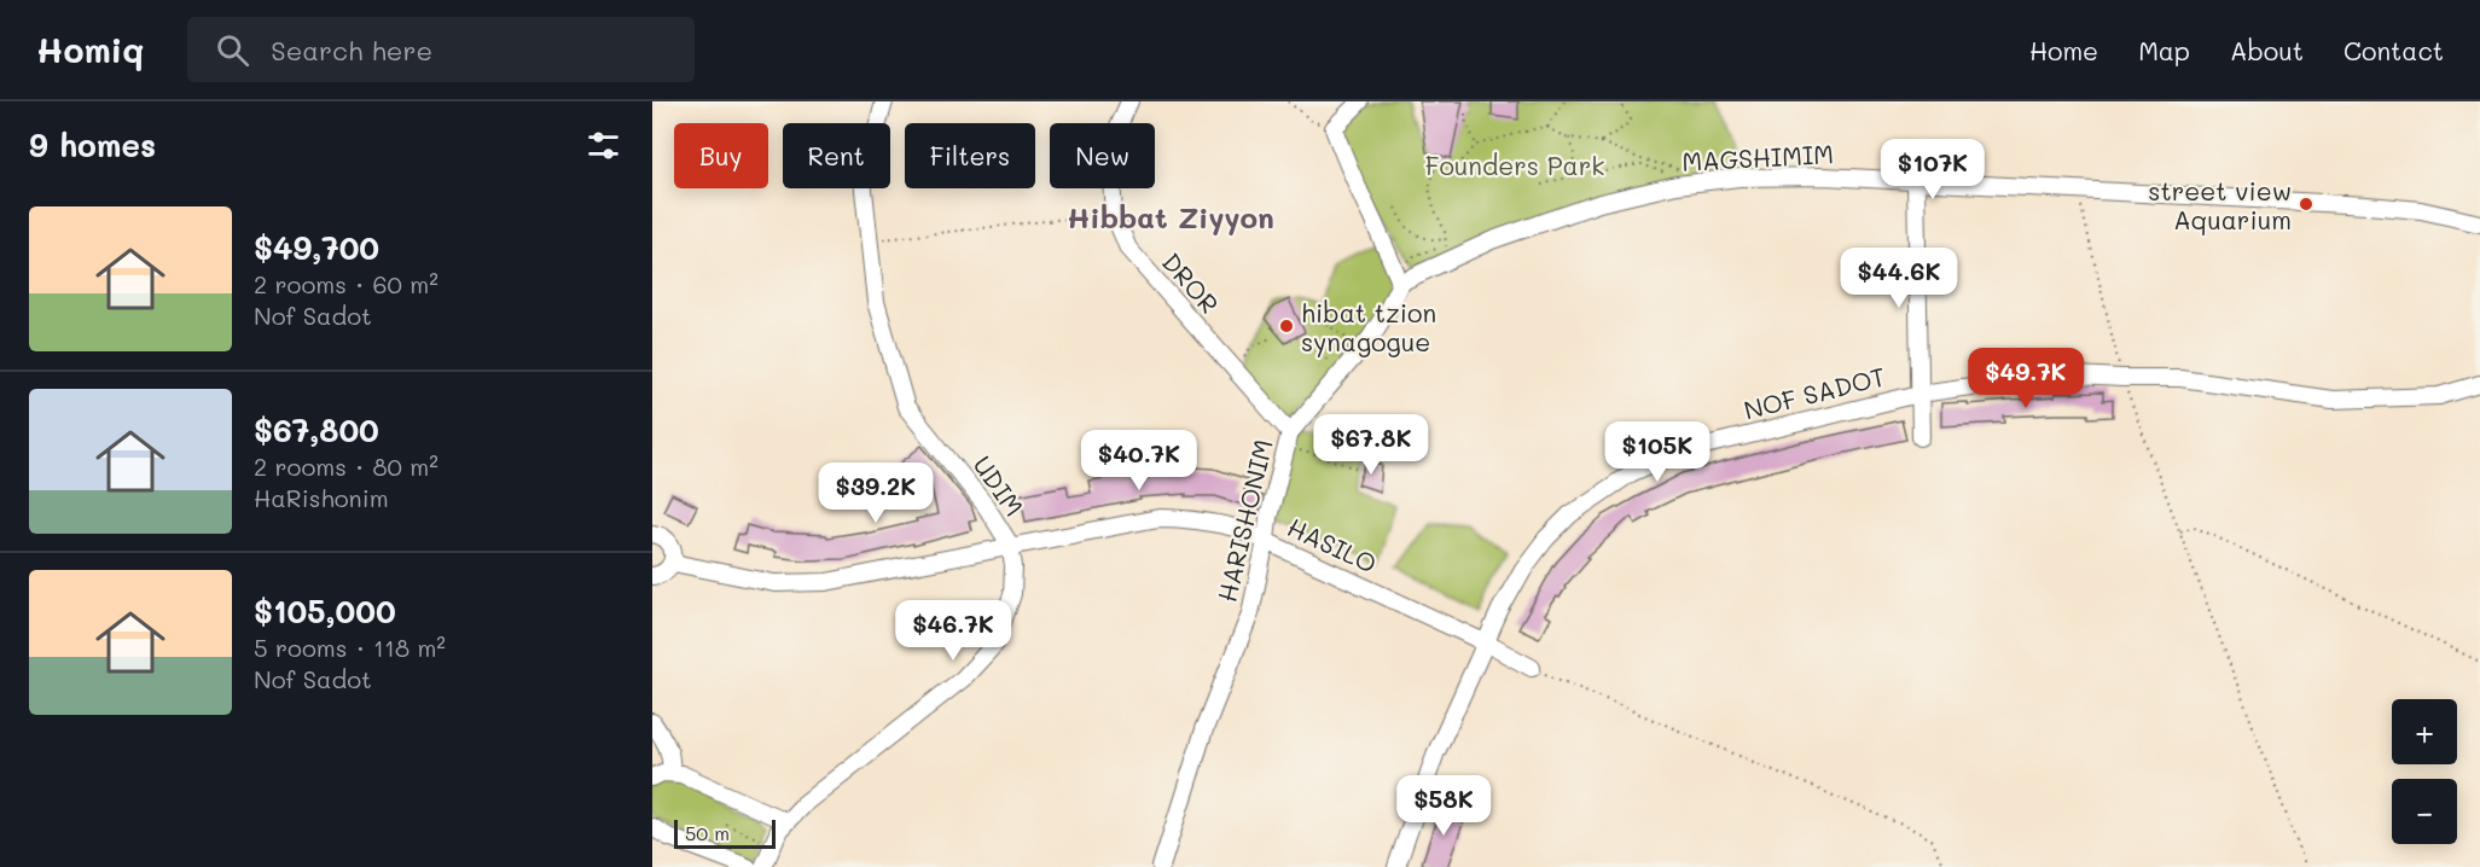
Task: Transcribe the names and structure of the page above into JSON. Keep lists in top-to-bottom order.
{
  "streets": {
    "street": [
      "MAGSHIMIM",
      "DROR",
      "NOF SADOT",
      "UDIM",
      "HARISHONIM",
      "HASILO"
    ]
  },
  "crossings": [
    ["MAGSHIMIM", "HARISHONIM"],
    ["DROR", "HARISHONIM"],
    ["NOF SADOT", "HASILO"],
    ["UDIM", "HASILO"],
    ["HARISHONIM", "HASILO"]
  ],
  "districts": ["Hibbat Ziyyon"],
  "parks": ["Founders Park"],
  "places": ["street view Aquarium", "hibat tzion synagogue"],
  "scale_bar": "50 m",
  "page": {
    "header": "Homiq",
    "search": "Search here",
    "nav": [
      "Home",
      "Map",
      "About",
      "Contact"
    ],
    "heading": "9 homes",
    "chip": [
      "Buy",
      "Rent",
      "Filters",
      "New"
    ],
    "price": [
      "$107K",
      "$44.6K",
      "$49.7K",
      "$67.8K",
      "$105K",
      "$40.7K",
      "$39.2K",
      "$46.7K",
      "$58K"
    ],
    "list": [
      {
        "name": "$49,700",
        "note": "2 rooms · 60 m² · Nof Sadot"
      },
      {
        "name": "$67,800",
        "note": "2 rooms · 80 m² · HaRishonim"
      },
      {
        "name": "$105,000",
        "note": "5 rooms · 118 m² · Nof Sadot"
      }
    ],
    "map_buttons": ["+", "−"],
    "scale": "50 m"
  }
}
